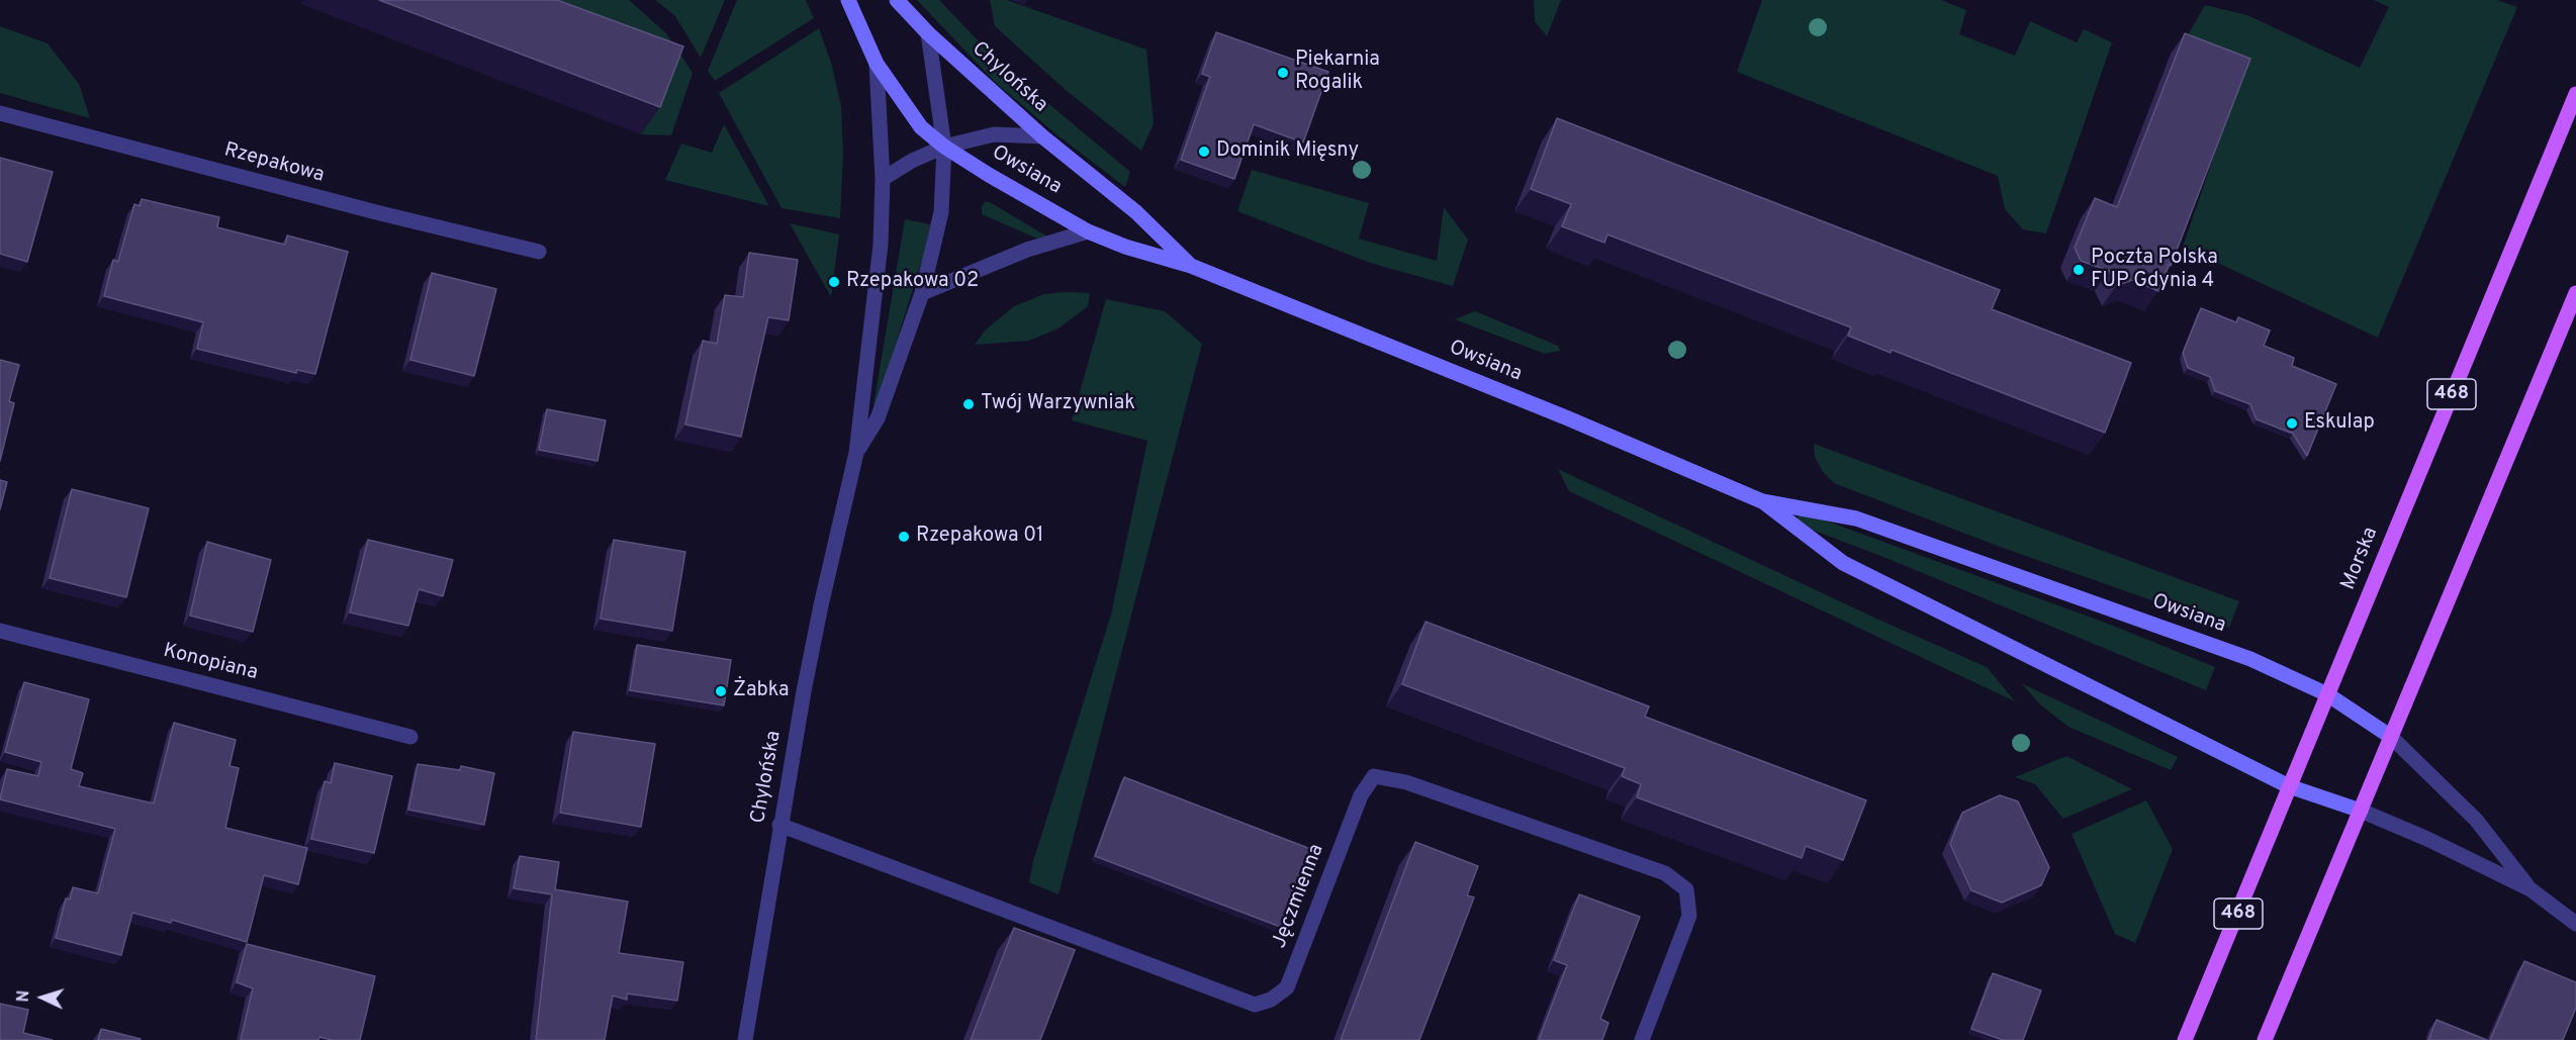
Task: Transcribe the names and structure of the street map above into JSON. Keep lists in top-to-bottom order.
{
  "streets": {
    "main road": ["468", "Morska"],
    "street": [
      "Chylońska",
      "Rzepakowa",
      "Owsiana",
      "Konopiana",
      "Jęczmienna"
    ]
  },
  "crossings": [
    ["Chylońska", "Owsiana"],
    ["Chylońska", "Jęczmienna"],
    ["Owsiana", "Morska"]
  ],
  "places": [
    "Piekarnia Rogalik",
    "Dominik Mięsny",
    "Poczta Polska FUP Gdynia 4",
    "Rzepakowa 02",
    "Twój Warzywniak",
    "Eskulap",
    "Rzepakowa 01",
    "Żabka"
  ],
  "north": "left"
}
